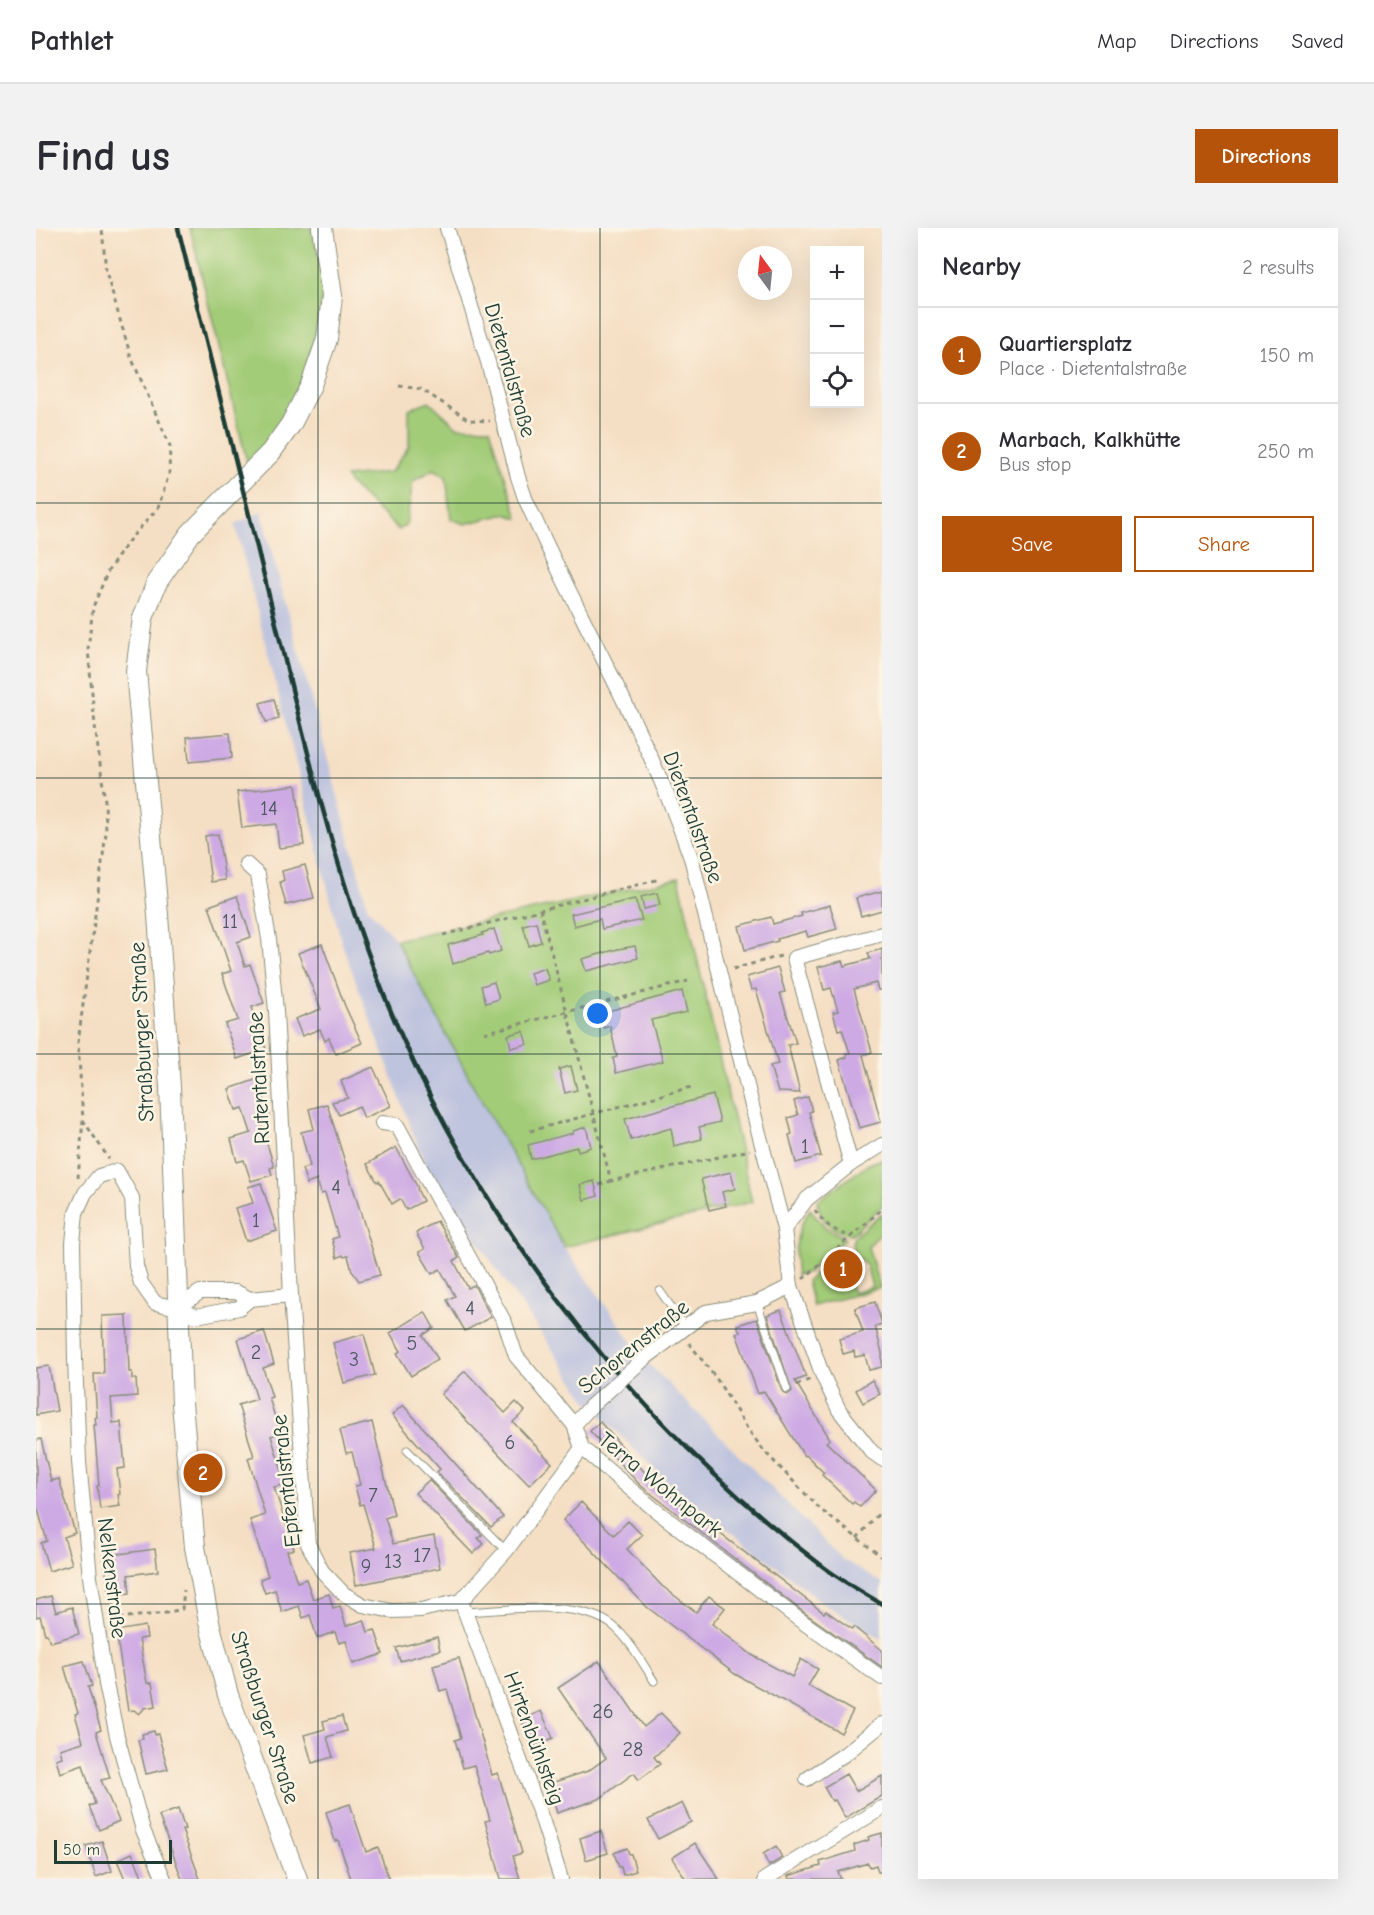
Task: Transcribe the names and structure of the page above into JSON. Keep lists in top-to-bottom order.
{
  "streets": {
    "main road": ["Straßburger Straße"],
    "street": [
      "Dietentalstraße",
      "Rutentalstraße",
      "Schorenstraße",
      "Epfentalstraße",
      "Terra Wohnpark",
      "Nelkenstraße",
      "Hirtenbühlsteig"
    ]
  },
  "crossings": [
    ["Dietentalstraße", "Schorenstraße"],
    ["Rutentalstraße", "Epfentalstraße"],
    ["Schorenstraße", "Terra Wohnpark"],
    ["Epfentalstraße", "Hirtenbühlsteig"]
  ],
  "house_numbers": [
    "14",
    "11",
    "1",
    "4",
    "1",
    "4",
    "5",
    "2",
    "3",
    "6",
    "7",
    "17",
    "13",
    "9",
    "26",
    "28"
  ],
  "scale_bar": "50 m",
  "north": "top",
  "page": {
    "header": "Pathlet",
    "nav": ["Map", "Directions", "Saved"],
    "buttons": [
      "Directions",
      ["Save", "Share"]
    ],
    "title": "Find us",
    "heading": ["Nearby", "2 results"],
    "map_buttons": ["+", "−"],
    "list": [
      {
        "mark": "1",
        "name": "Quartiersplatz",
        "note": "Place · Dietentalstraße",
        "value": "150 m"
      },
      {
        "mark": "2",
        "name": "Marbach, Kalkhütte",
        "note": "Bus stop",
        "value": "250 m"
      }
    ],
    "pins": ["1", "2"],
    "scale": "50 m"
  }
}
